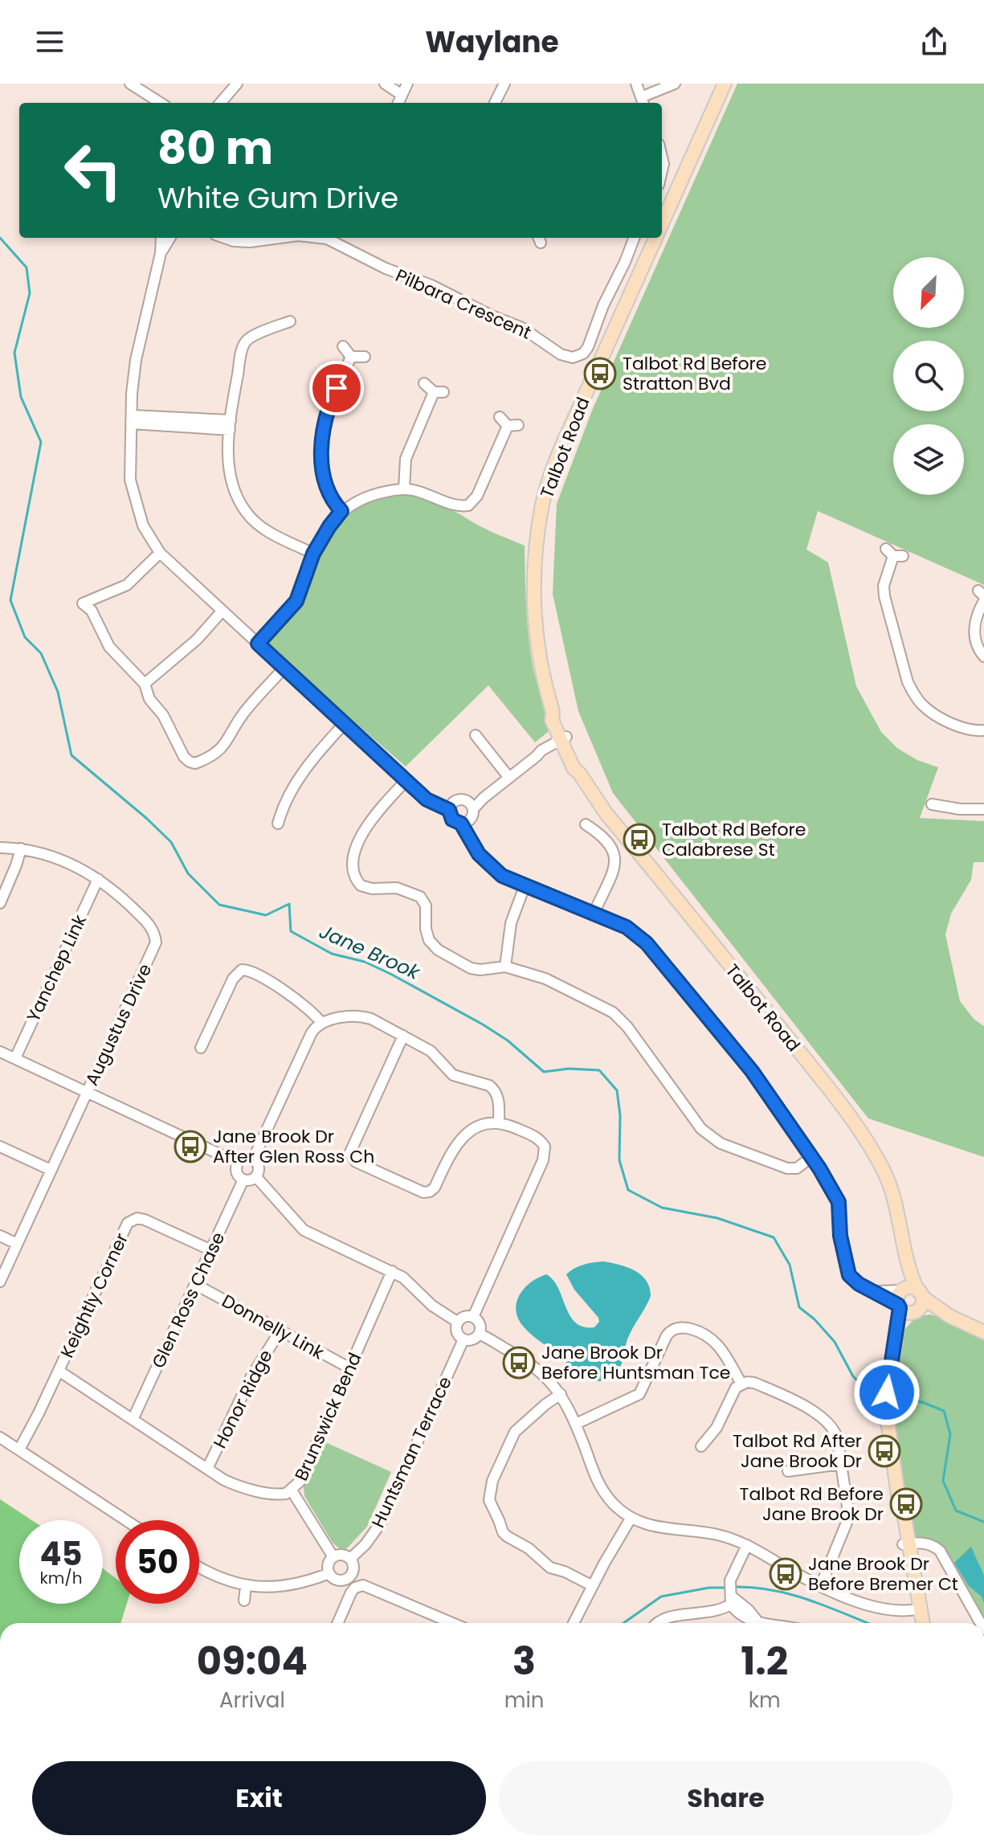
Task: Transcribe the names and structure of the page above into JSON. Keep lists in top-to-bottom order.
{
  "streets": {
    "main road": ["Talbot Road"],
    "street": [
      "Pilbara Crescent",
      "Yanchep Link",
      "Augustus Drive",
      "Keightly Corner",
      "Glen Ross Chase",
      "Donnelly Link",
      "Honor Ridge",
      "Brunswick Bend",
      "Huntsman Terrace"
    ]
  },
  "crossings": [
    ["Yanchep Link", "Augustus Drive"],
    ["Keightly Corner", "Glen Ross Chase"],
    ["Keightly Corner", "Brunswick Bend"],
    ["Glen Ross Chase", "Donnelly Link"],
    ["Glen Ross Chase", "Brunswick Bend"],
    ["Donnelly Link", "Honor Ridge"],
    ["Donnelly Link", "Brunswick Bend"],
    ["Honor Ridge", "Brunswick Bend"]
  ],
  "water": ["Jane Brook"],
  "places": {
    "bus stop": [
      "Talbot Rd Before Stratton Bvd",
      "Talbot Rd Before Calabrese St",
      "Jane Brook Dr After Glen Ross Ch",
      "Jane Brook Dr Before Huntsman Tce",
      "Talbot Rd After Jane Brook Dr",
      "Talbot Rd Before Jane Brook Dr",
      "Jane Brook Dr Before Bremer Ct"
    ]
  },
  "north": "bottom left",
  "page": {
    "header": "Waylane",
    "turn": ["80 m", "White Gum Drive"],
    "speed": "45 km/h",
    "limit": "50",
    "eta": [
      "09:04",
      "Arrival",
      "3",
      "min",
      "1.2",
      "km"
    ],
    "buttons": ["Exit", "Share"]
  }
}
